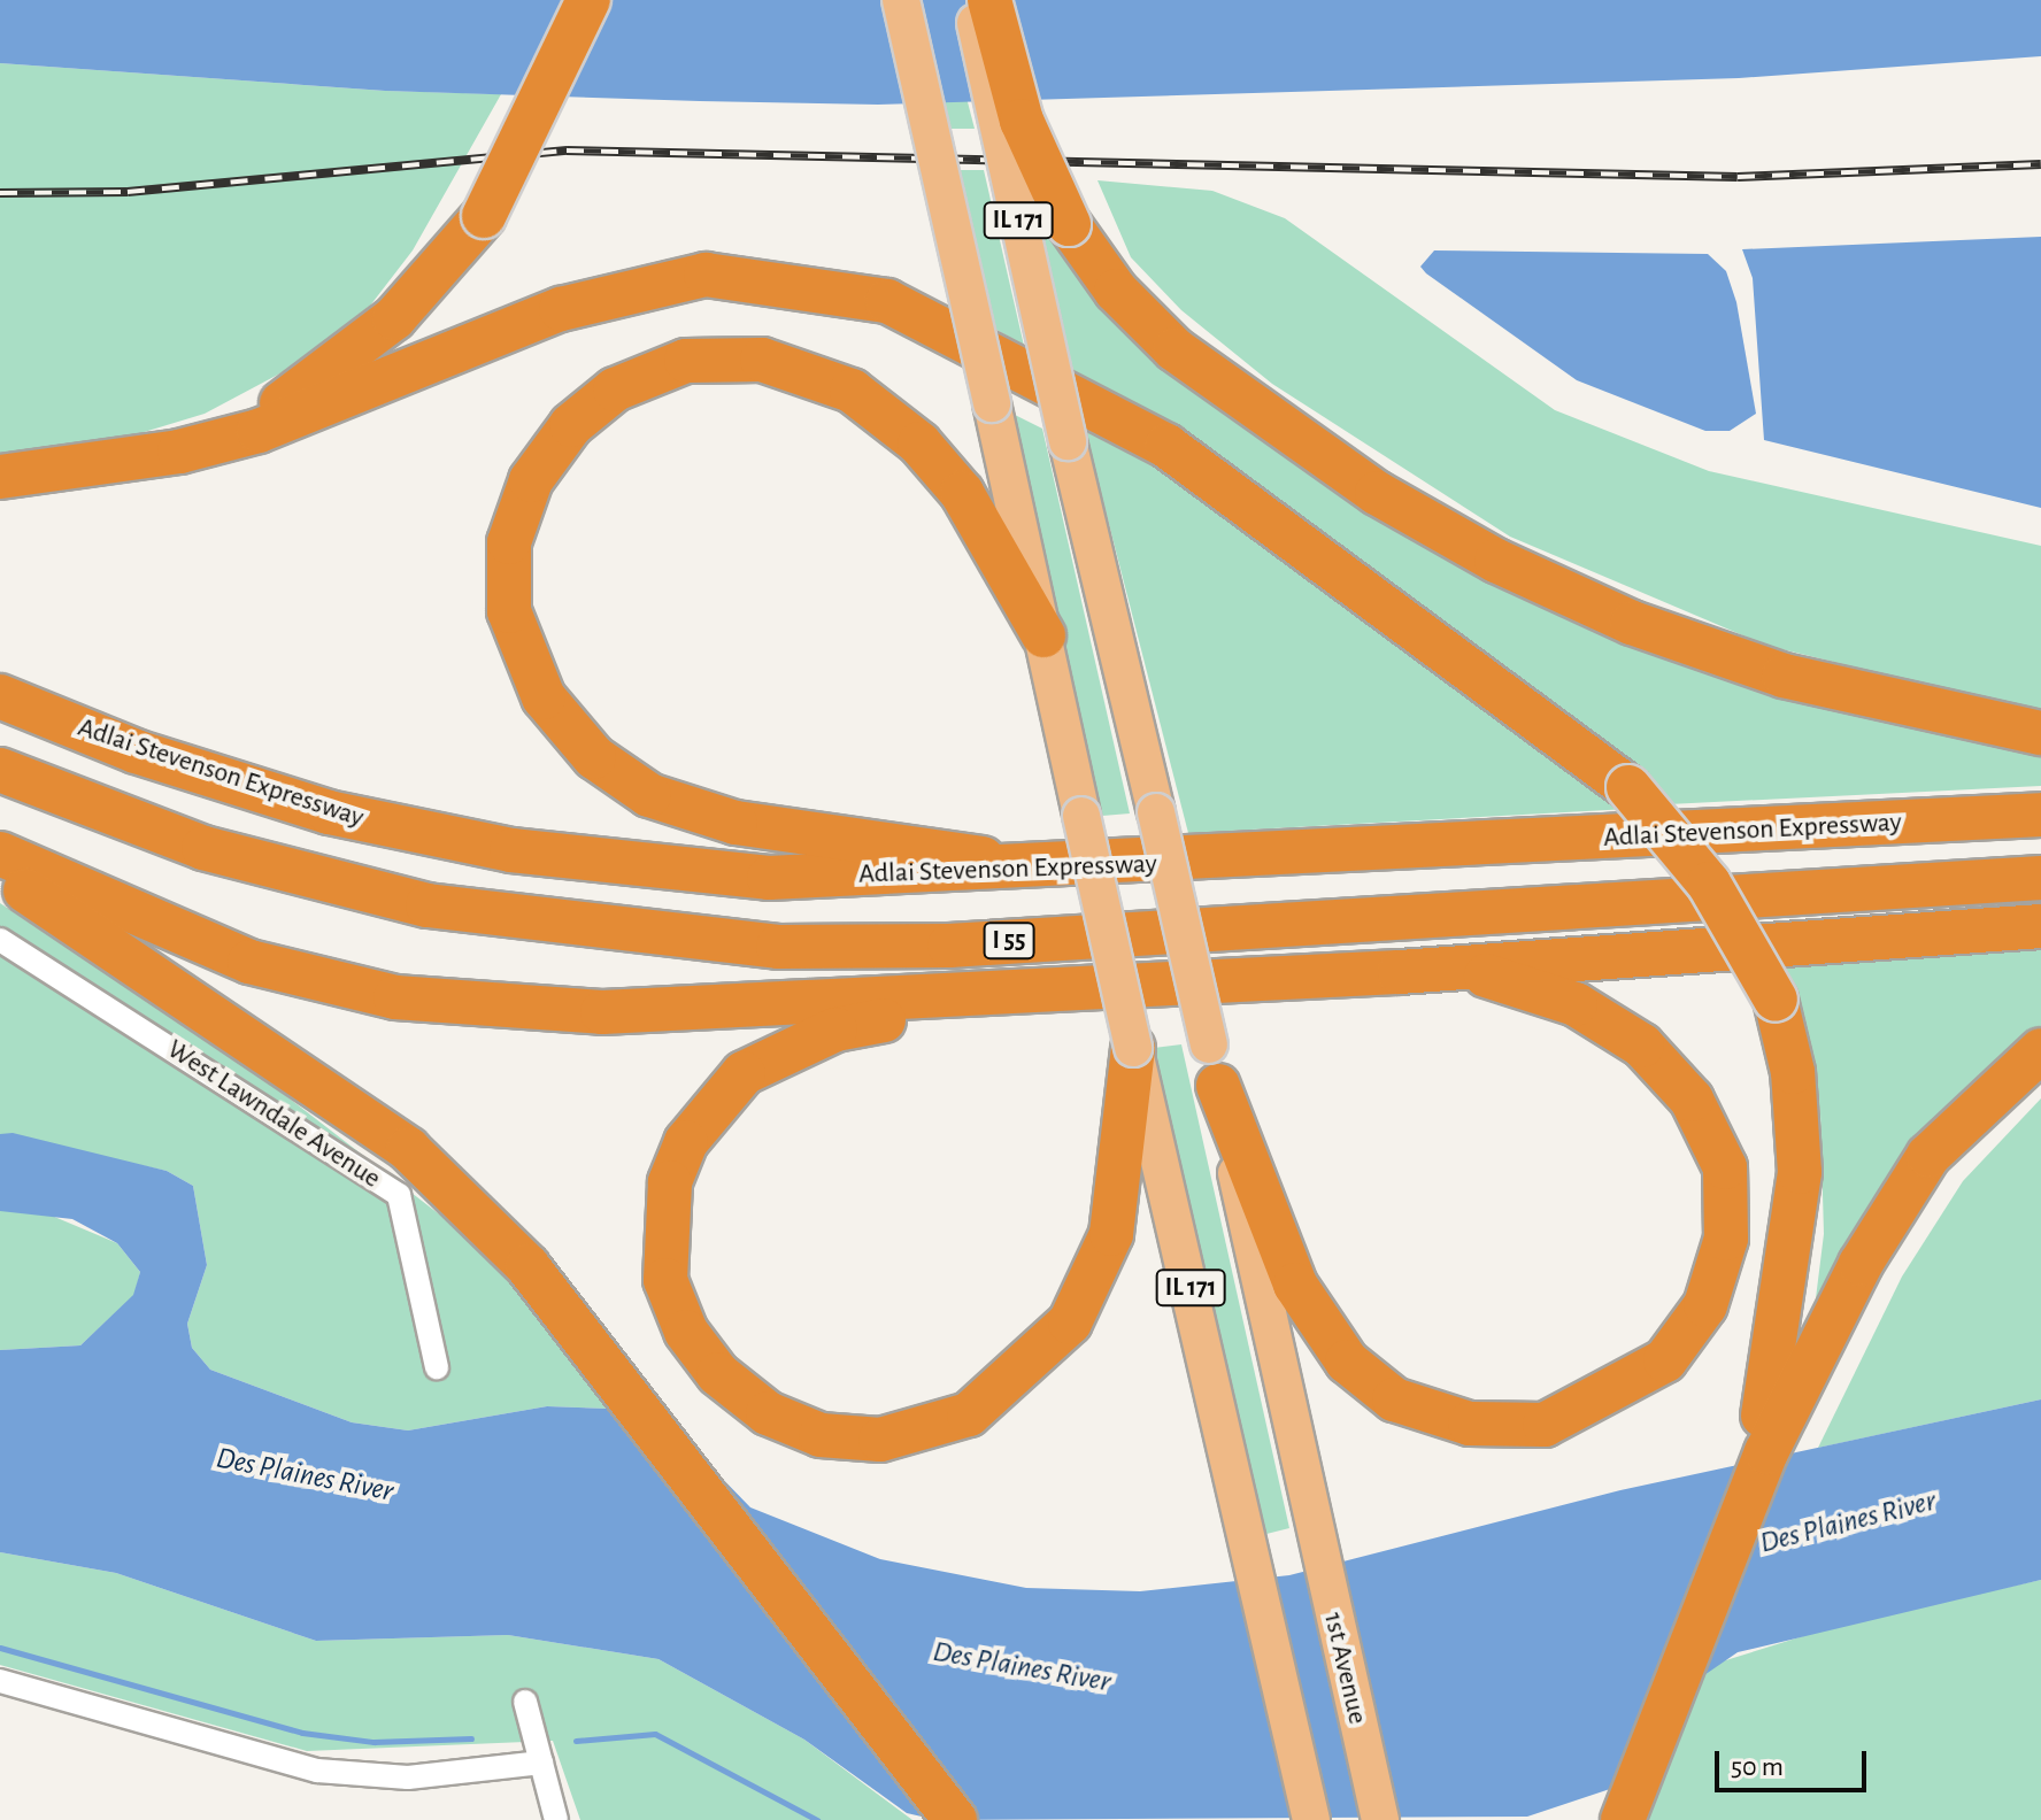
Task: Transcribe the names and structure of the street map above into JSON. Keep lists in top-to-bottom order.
{
  "streets": {
    "highway": ["Adlai Stevenson Expressway", "I 55"],
    "main road": ["IL 171", "1st Avenue"],
    "street": ["West Lawndale Avenue"]
  },
  "crossings": [
    ["IL 171", "1st Avenue"]
  ],
  "water": ["Des Plaines River"],
  "scale_bar": "50 m"
}
